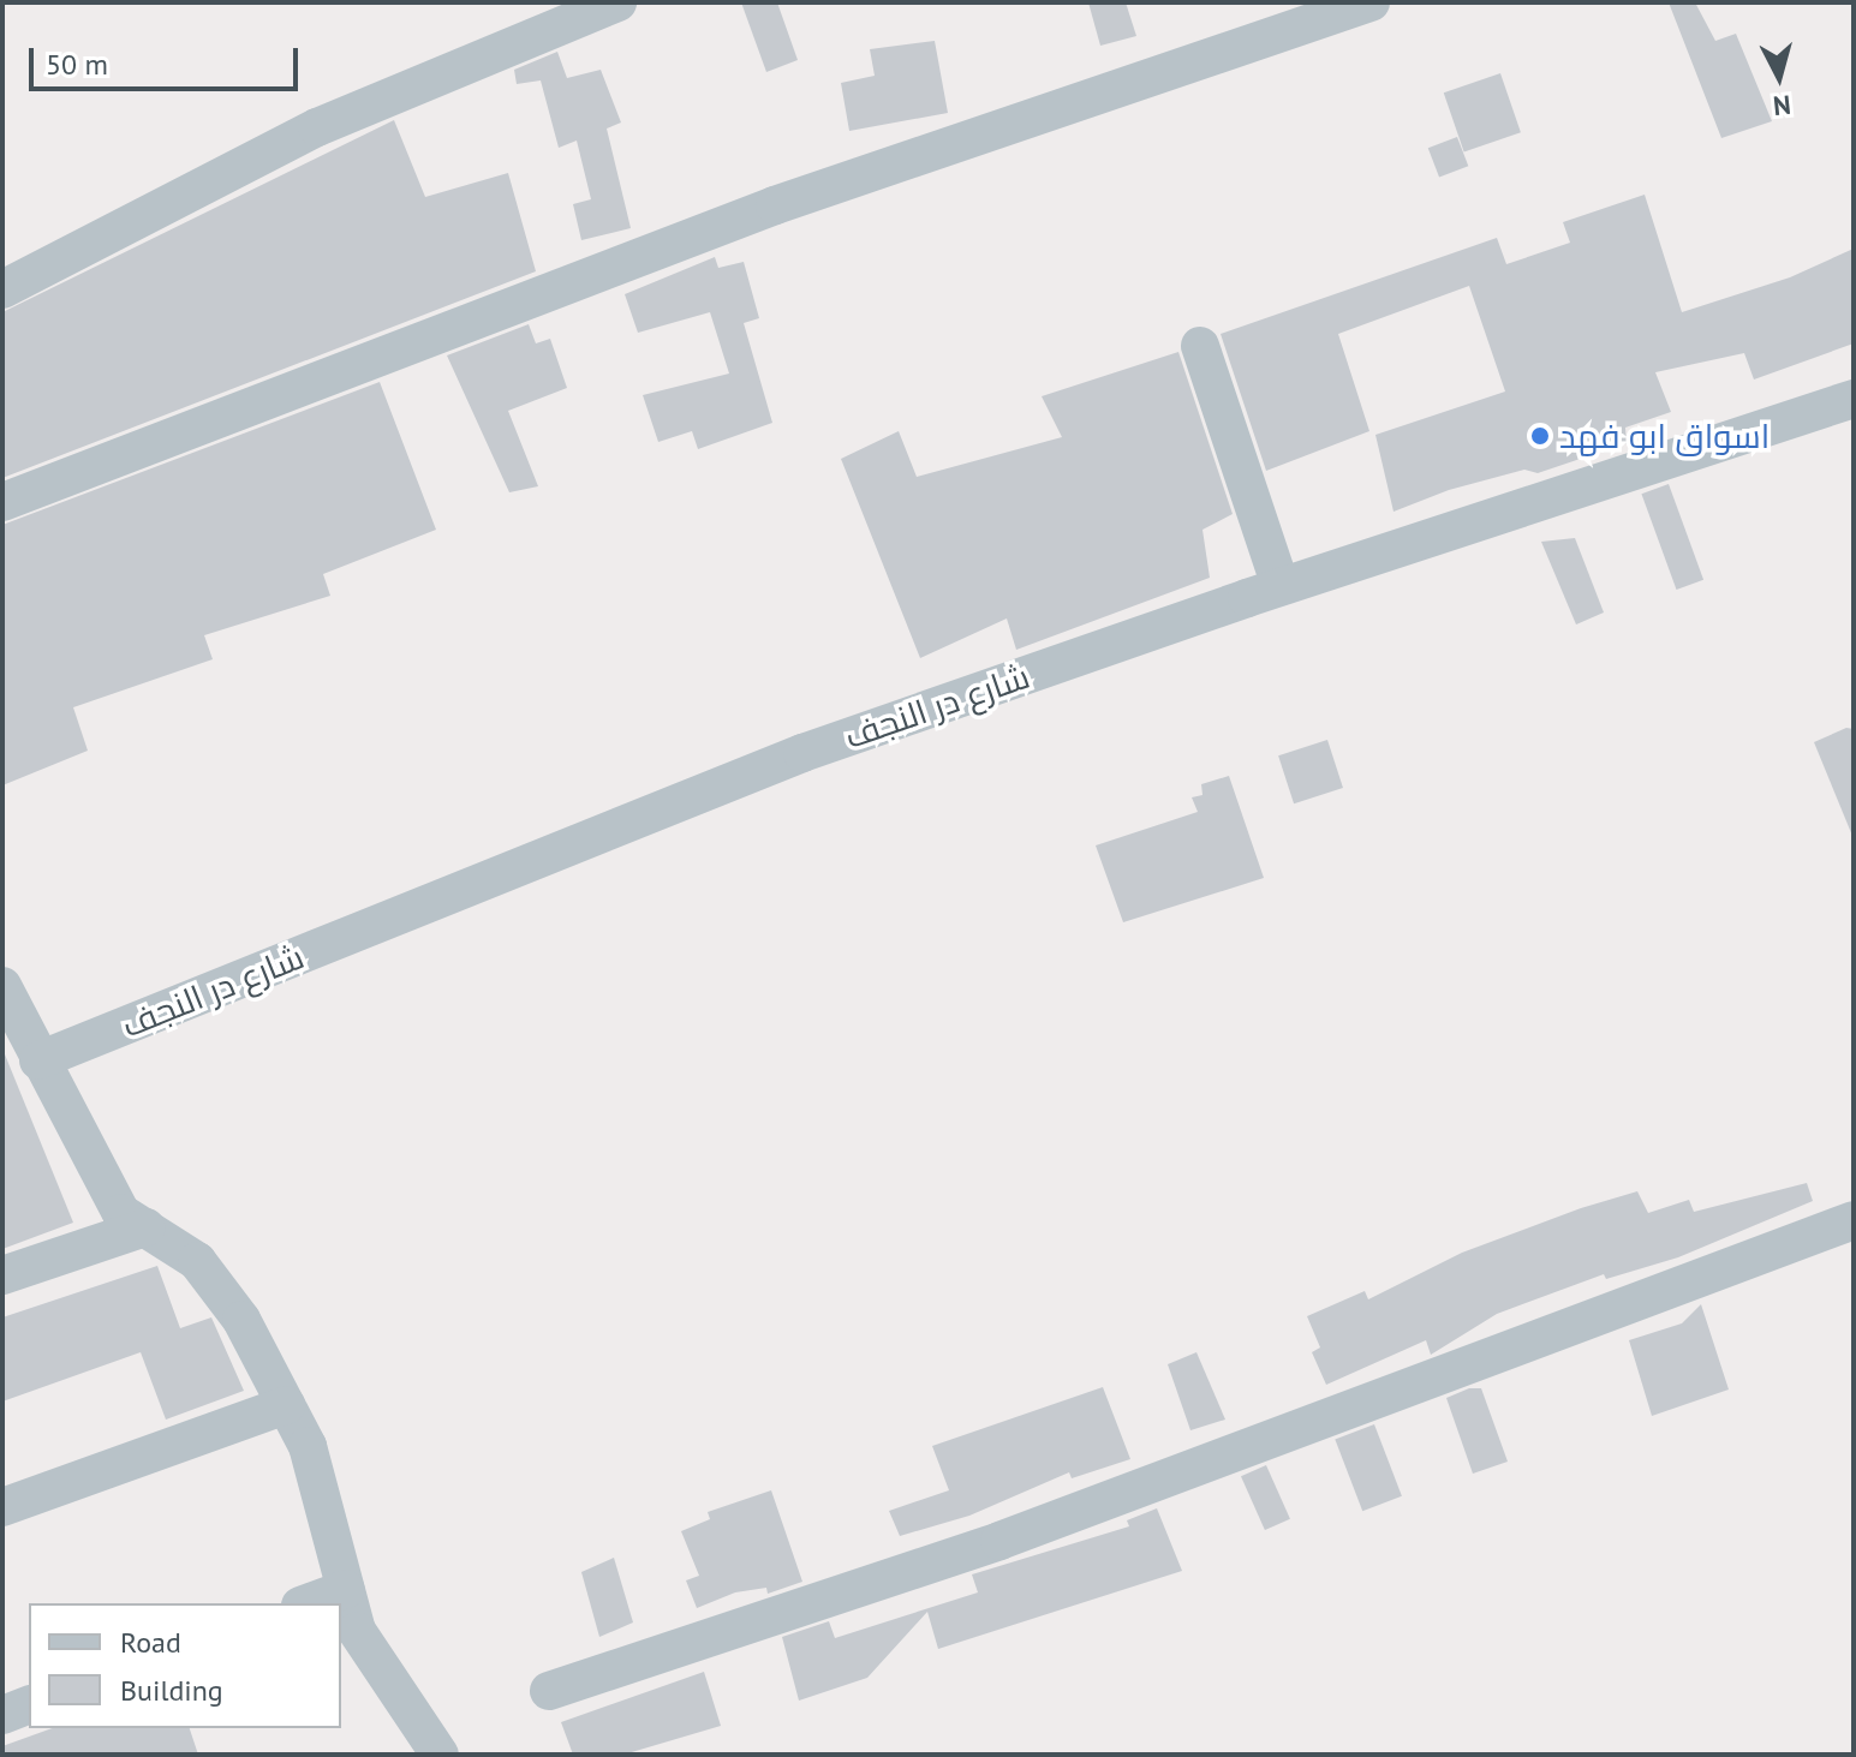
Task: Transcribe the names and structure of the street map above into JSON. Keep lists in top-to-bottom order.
{
  "streets": {
    "street": ["شارع در النجف"]
  },
  "places": ["اسواق ابو فهد"],
  "legend": ["Road", "Building"],
  "scale_bar": "50 m",
  "north": "bottom"
}
